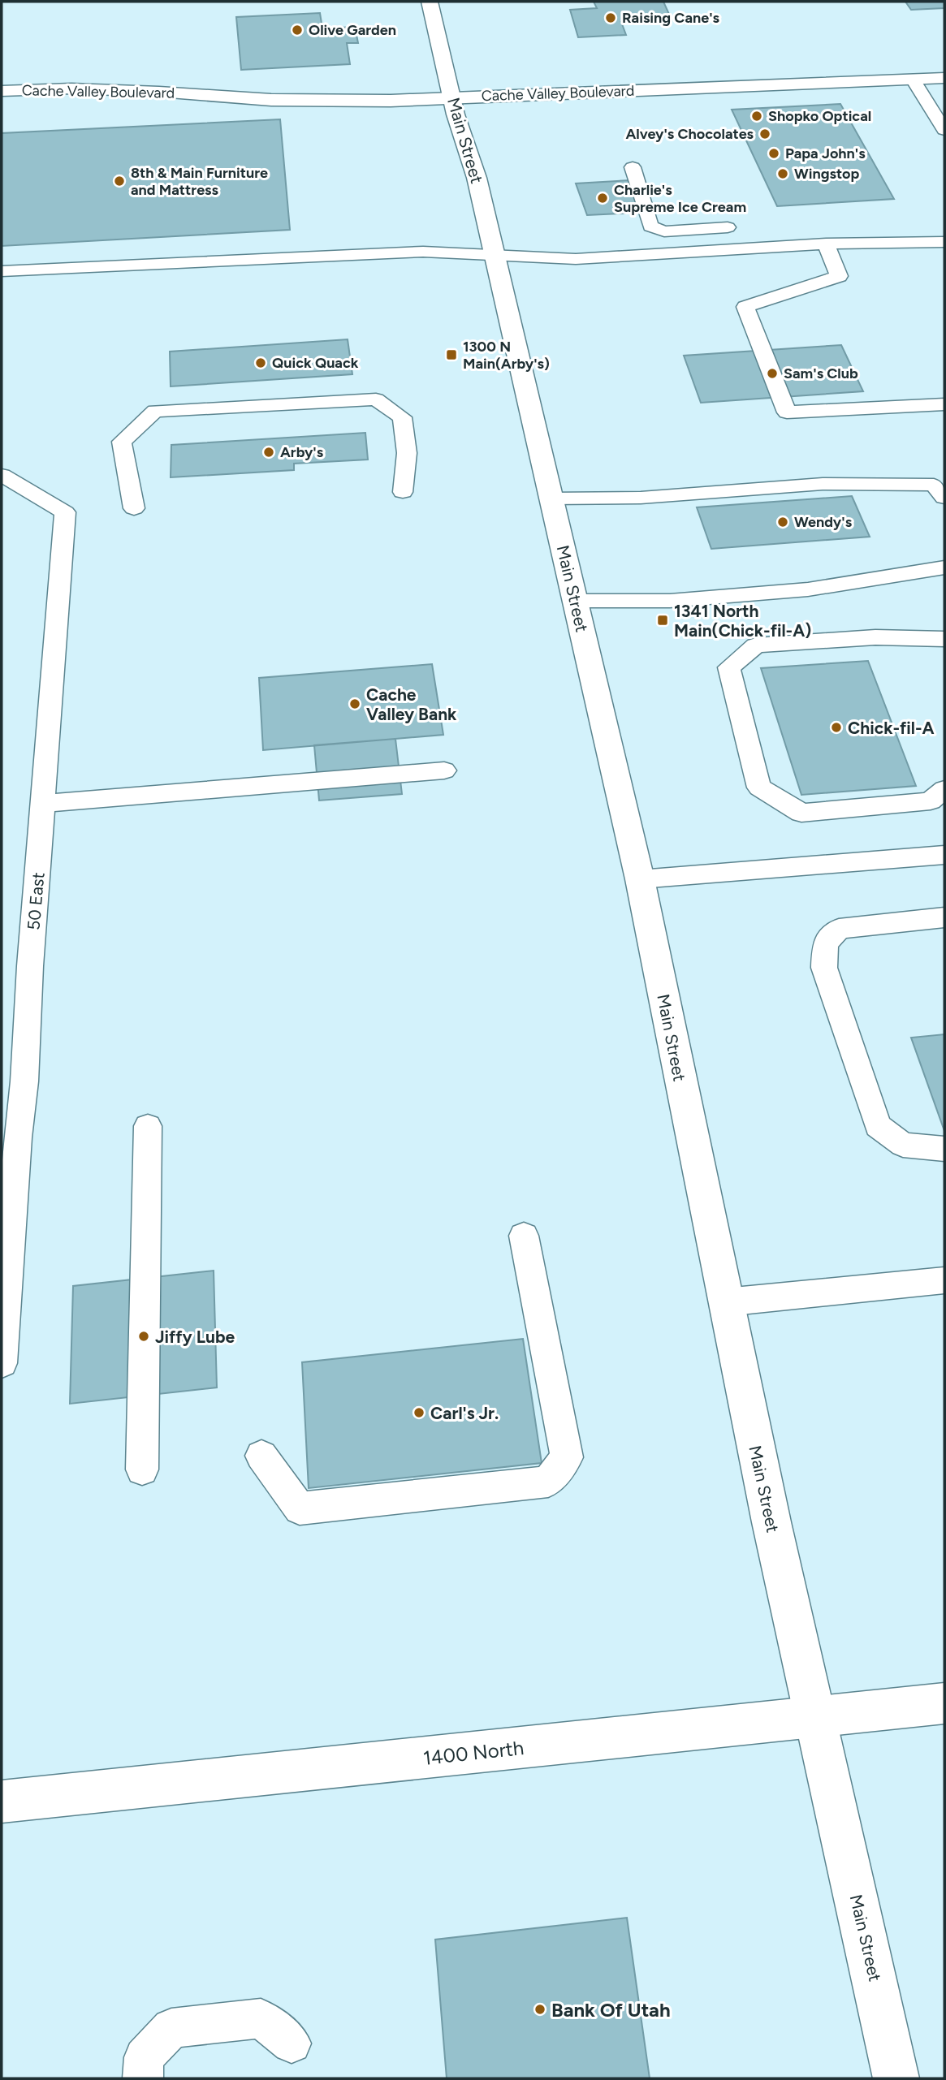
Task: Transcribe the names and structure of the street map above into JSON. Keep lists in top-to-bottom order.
{
  "streets": {
    "main road": ["Cache Valley Boulevard", "Main Street", "1400 North"],
    "lane": ["50 East"]
  },
  "crossings": [
    ["Cache Valley Boulevard", "Main Street"],
    ["Main Street", "1400 North"]
  ],
  "places": {
    "other": [
      "Raising Cane's",
      "Olive Garden",
      "Shopko Optical",
      "Alvey's Chocolates",
      "Papa John's",
      "Wingstop",
      "8th & Main Furniture and Mattress",
      "Charlie's Supreme Ice Cream",
      "Quick Quack",
      "Sam's Club",
      "Arby's",
      "Wendy's",
      "Cache Valley Bank",
      "Chick-fil-A",
      "Jiffy Lube",
      "Carl's Jr.",
      "Bank Of Utah"
    ],
    "transit": ["1300 N Main(Arby's)", "1341 North Main(Chick-fil-A)"]
  }
}
